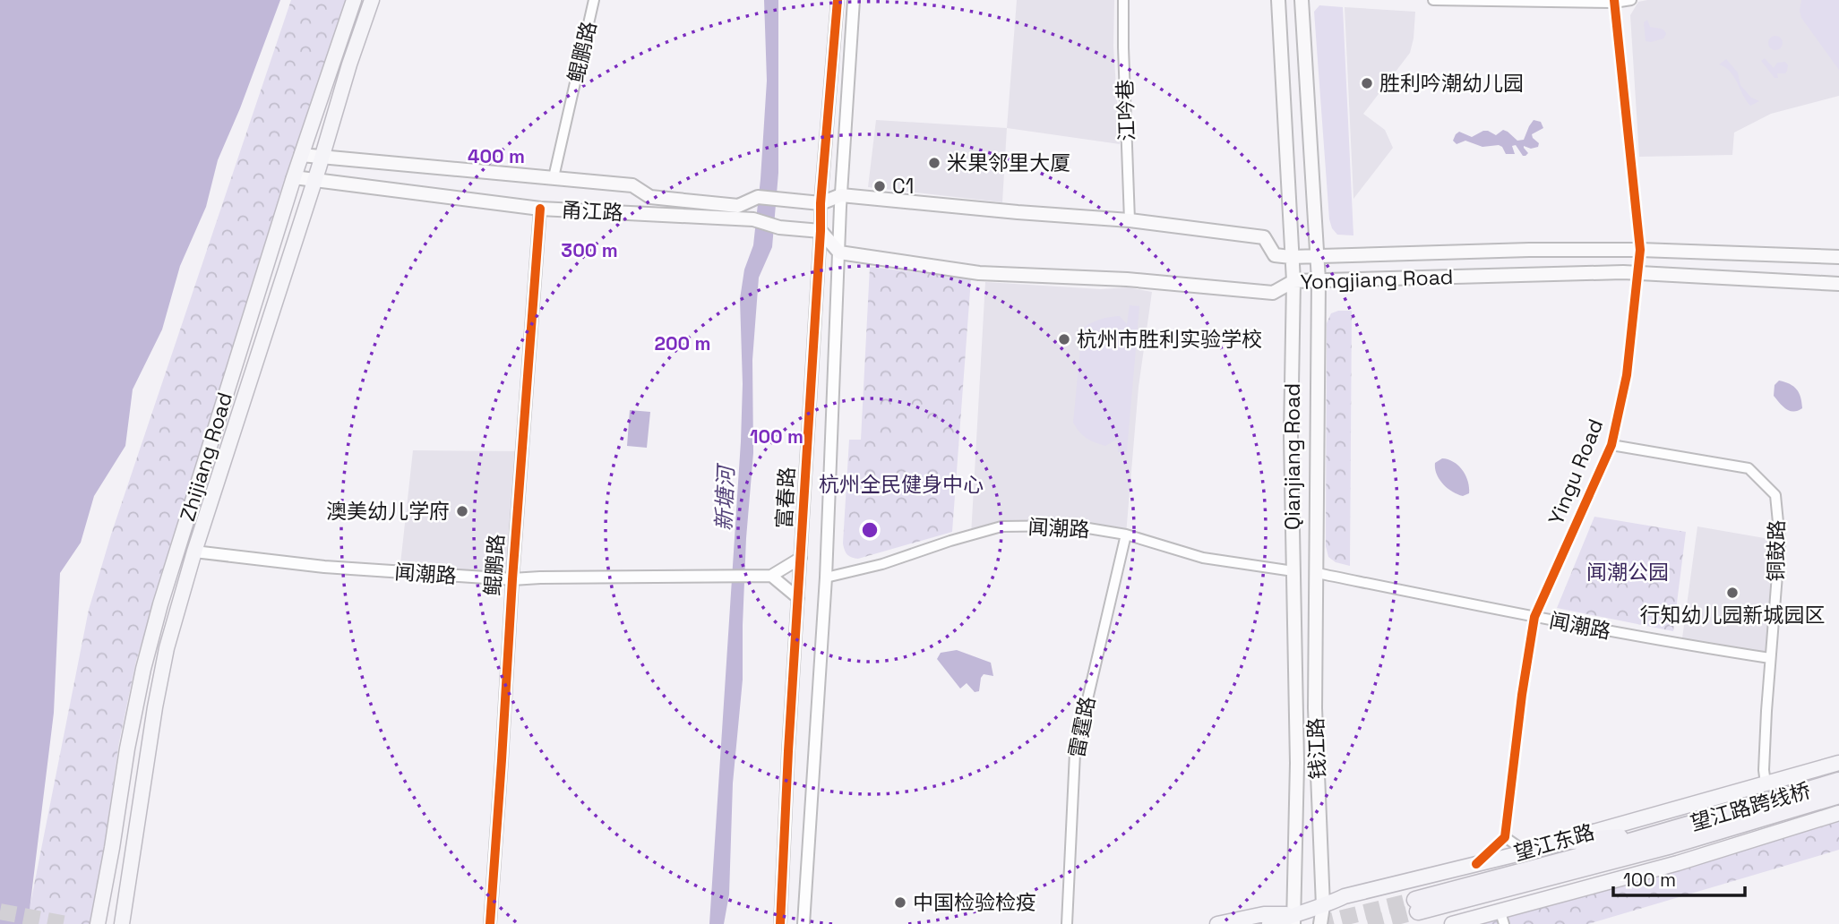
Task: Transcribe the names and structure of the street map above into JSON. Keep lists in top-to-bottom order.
{
  "streets": {
    "highway": ["望江路跨线桥"],
    "main road": [
      "甬江路",
      "Yongjiang Road",
      "Zhijiang Road",
      "Qianjiang Road",
      "钱江路",
      "望江东路"
    ],
    "street": [
      "鲲鹏路",
      "江吟巷",
      "Yingu Road",
      "富春路",
      "闻潮路",
      "铜鼓路",
      "雷霆路"
    ]
  },
  "crossings": [
    ["鲲鹏路", "甬江路"],
    ["鲲鹏路", "闻潮路"],
    ["江吟巷", "Yongjiang Road"],
    ["甬江路", "Yongjiang Road"],
    ["甬江路", "Zhijiang Road"],
    ["甬江路", "富春路"],
    ["Yongjiang Road", "Qianjiang Road"],
    ["Yongjiang Road", "Yingu Road"],
    ["Yongjiang Road", "富春路"],
    ["Zhijiang Road", "闻潮路"],
    ["Qianjiang Road", "闻潮路"],
    ["Qianjiang Road", "钱江路"],
    ["Qianjiang Road", "望江东路"],
    ["Yingu Road", "闻潮路"],
    ["Yingu Road", "铜鼓路"],
    ["富春路", "闻潮路"],
    ["闻潮路", "铜鼓路"],
    ["闻潮路", "雷霆路"],
    ["闻潮路", "钱江路"],
    ["铜鼓路", "望江东路"],
    ["钱江路", "望江东路"]
  ],
  "water": ["新塘河"],
  "parks": ["杭州全民健身中心", "闻潮公园"],
  "places": [
    "胜利吟潮幼儿园",
    "米果邻里大厦",
    "C1",
    "杭州市胜利实验学校",
    "澳美幼儿学府",
    "行知幼儿园新城园区",
    "中国检验检疫"
  ],
  "scale_bar": "100 m",
  "rings": [
    "400 m",
    "300 m",
    "200 m",
    "100 m"
  ]
}
